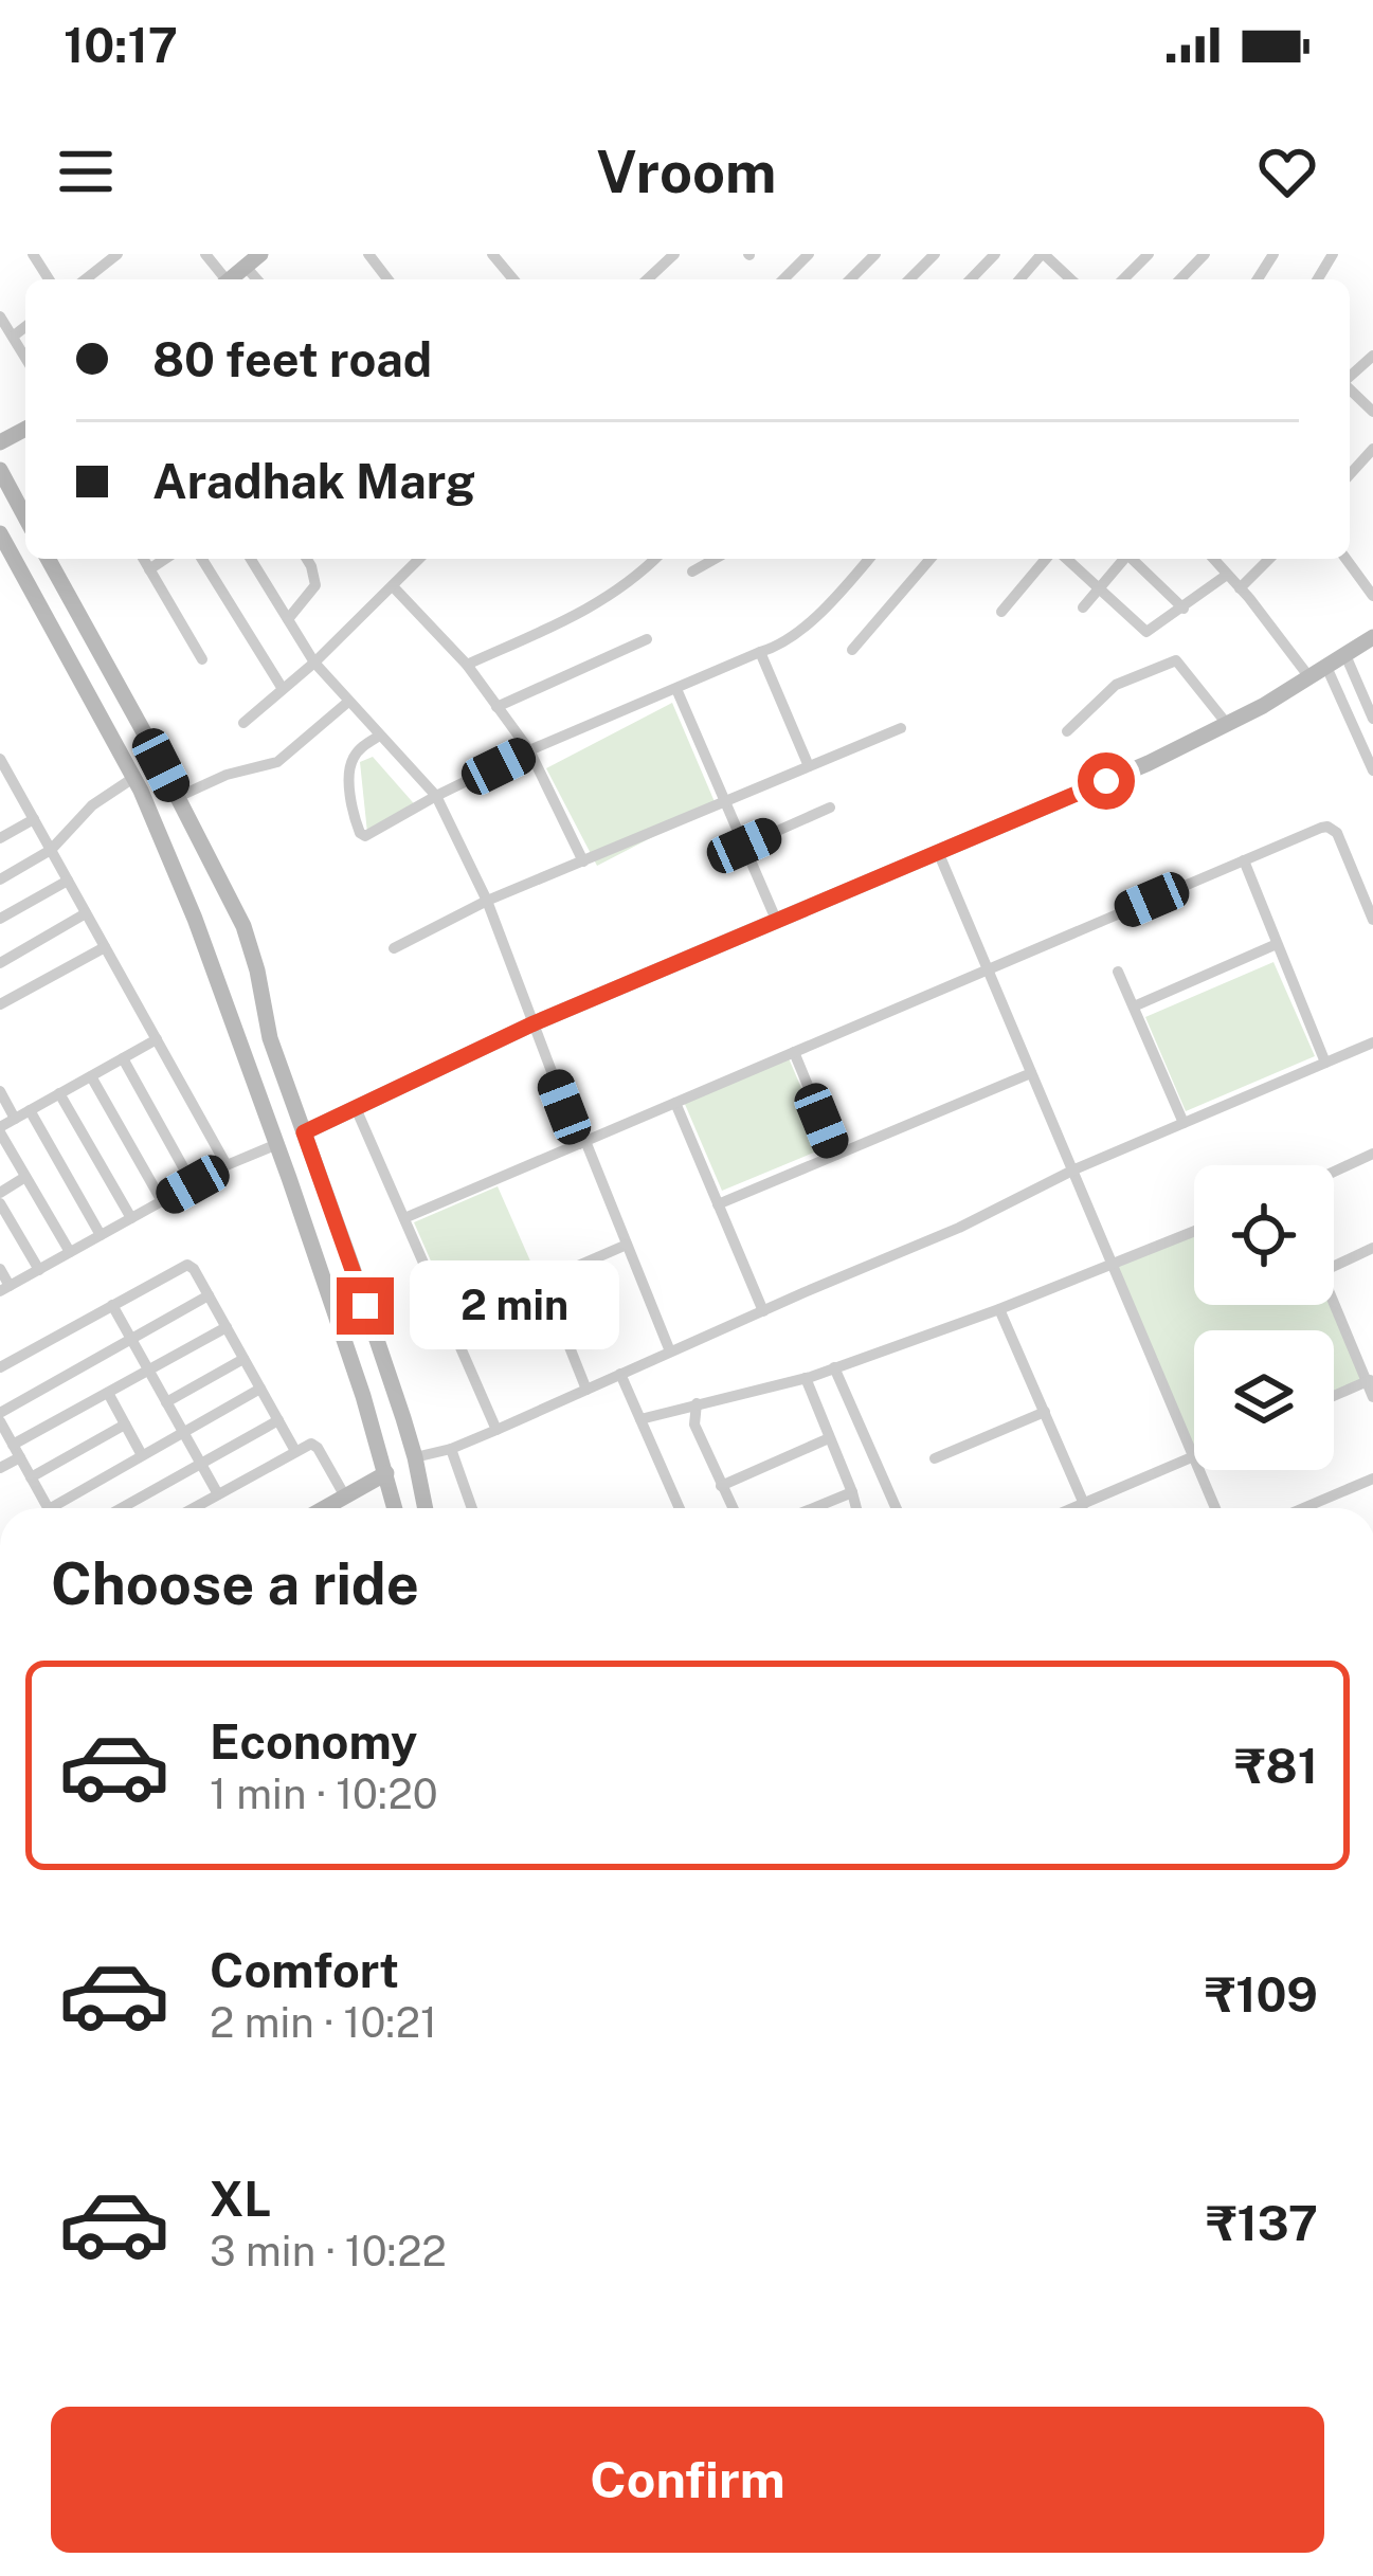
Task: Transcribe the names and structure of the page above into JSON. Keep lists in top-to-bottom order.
{
  "page": {
    "status": "10:17",
    "header": "Vroom",
    "banner": ["80 feet road", "Aradhak Marg"],
    "bubble": "2 min",
    "heading": "Choose a ride",
    "list": [
      {
        "name": "Economy",
        "note": "1 min · 10:20",
        "value": "₹81"
      },
      {
        "name": "Comfort",
        "note": "2 min · 10:21",
        "value": "₹109"
      },
      {
        "name": "XL",
        "note": "3 min · 10:22",
        "value": "₹137"
      }
    ],
    "buttons": "Confirm"
  }
}
